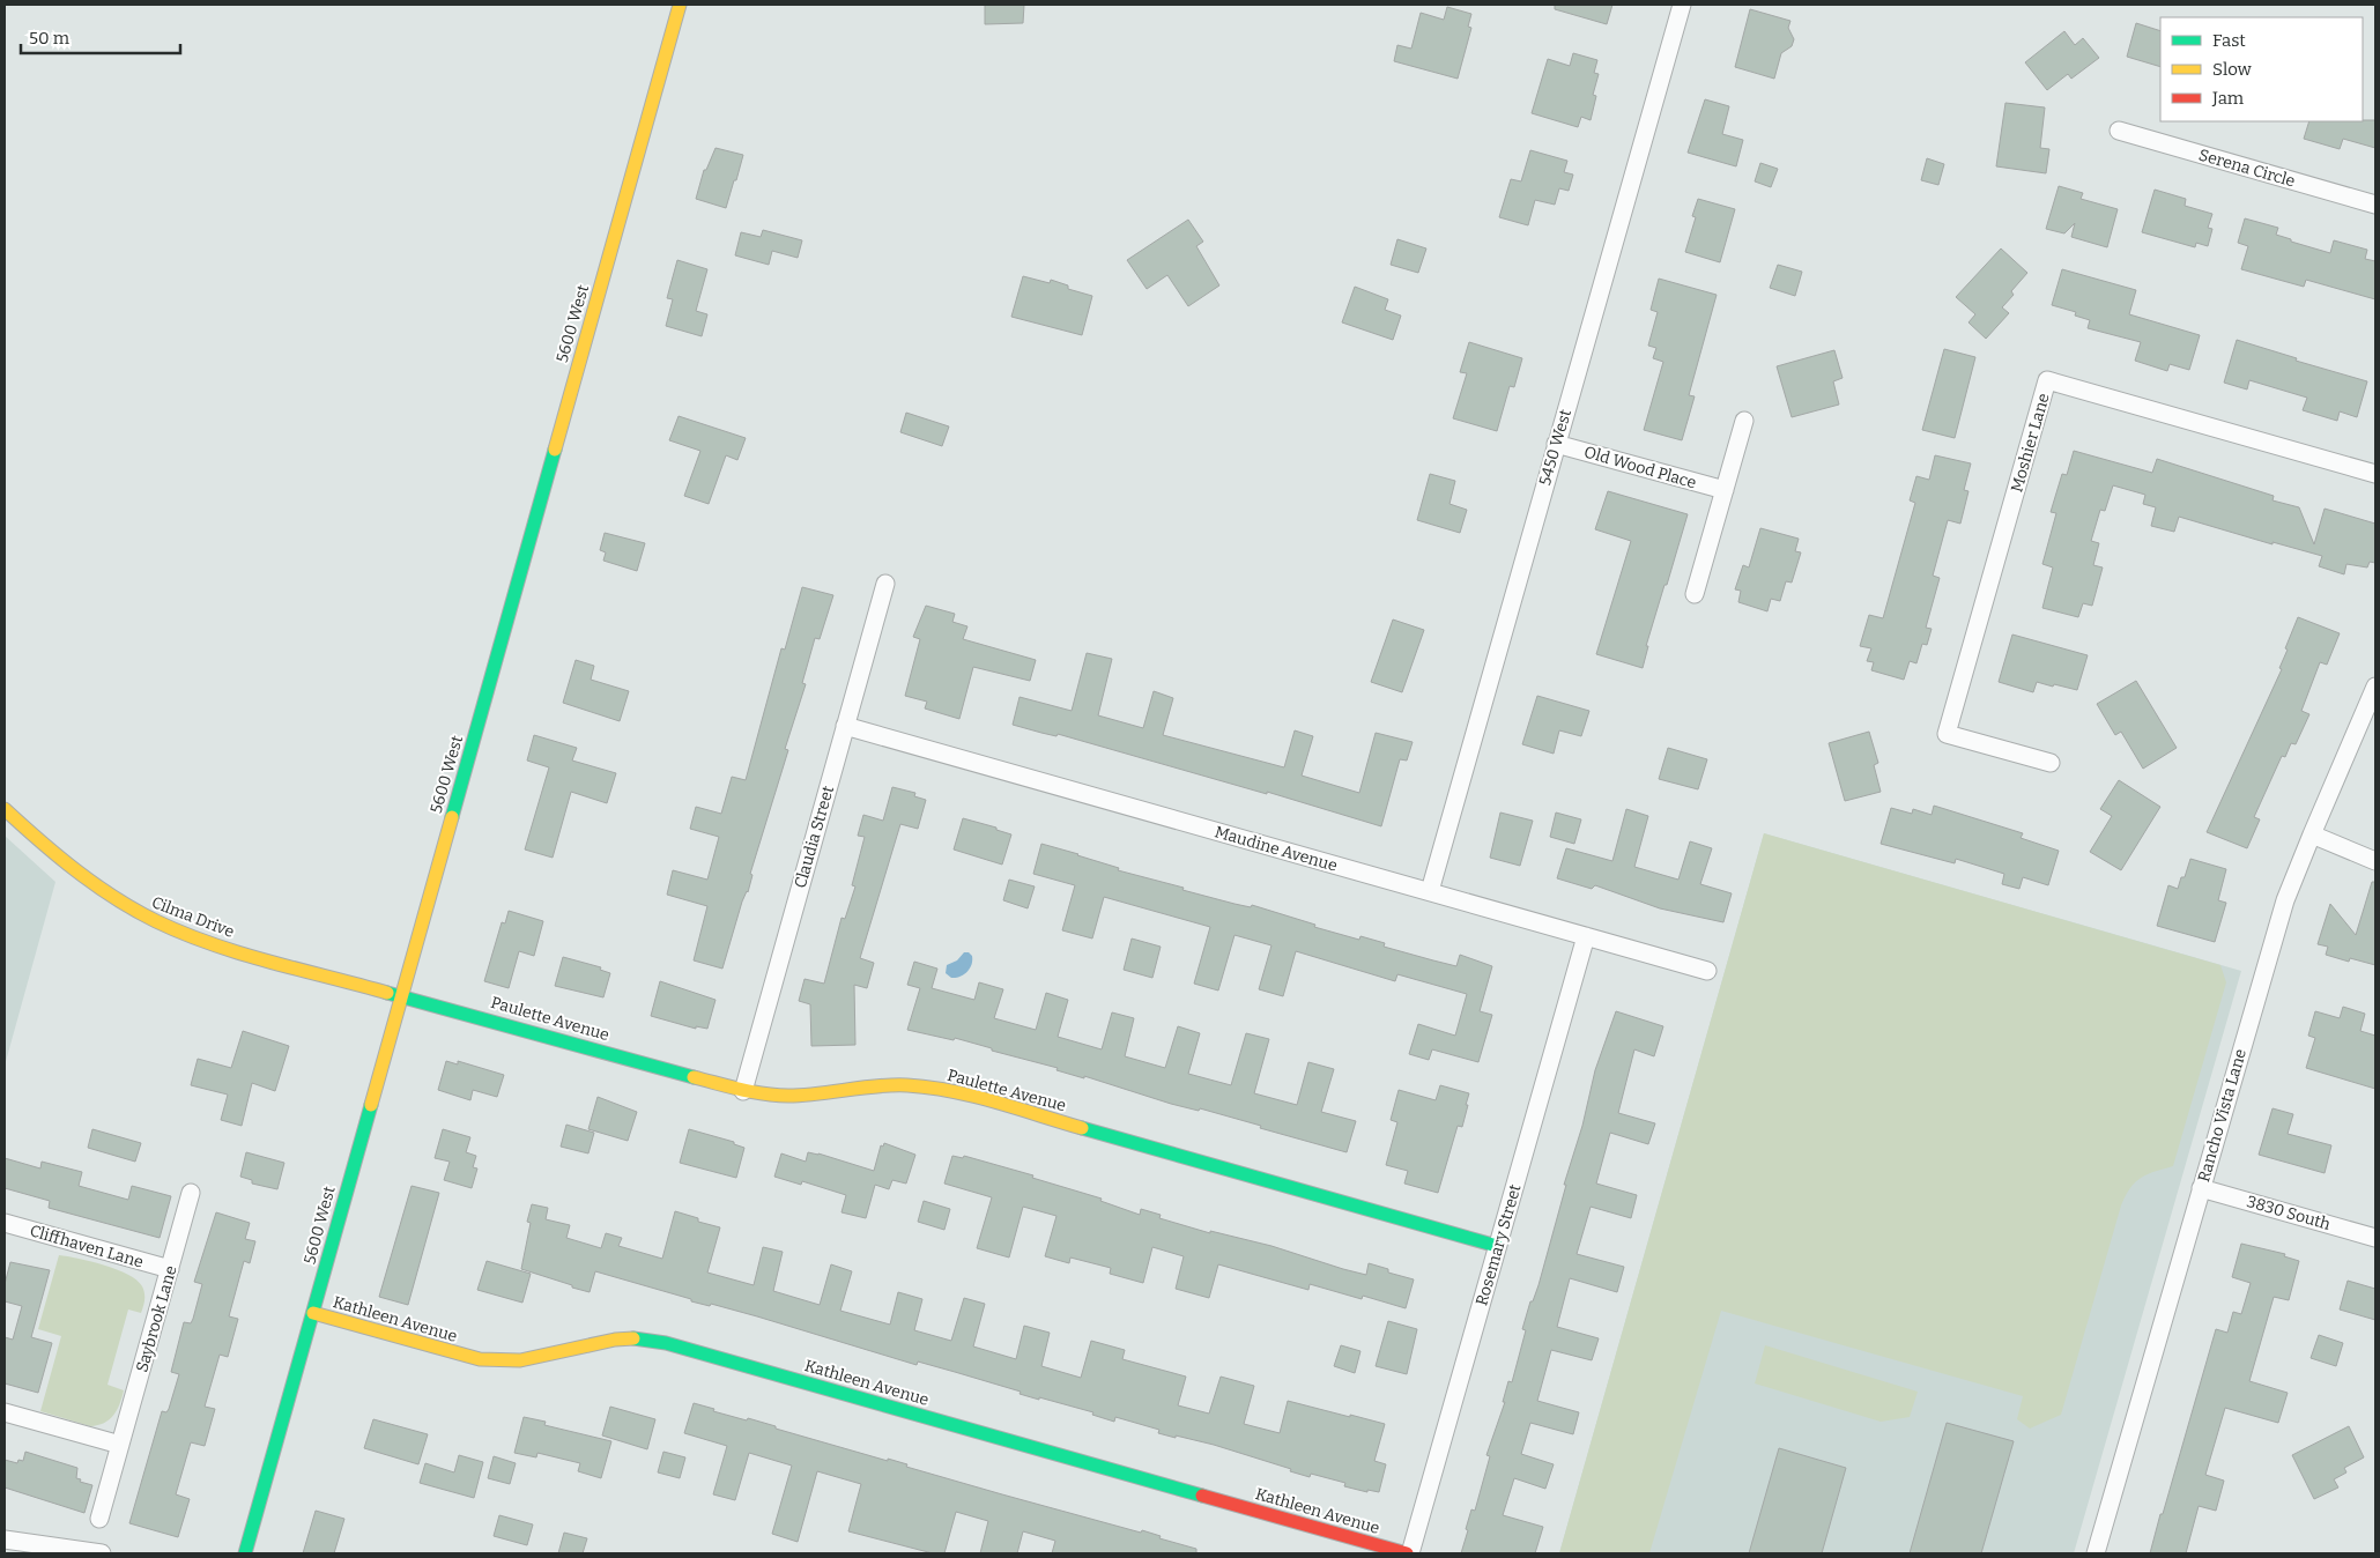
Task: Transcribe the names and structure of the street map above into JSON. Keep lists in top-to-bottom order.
{
  "streets": {
    "street": [
      "Serena Circle",
      "5600 West",
      "Moshier Lane",
      "5450 West",
      "Old Wood Place",
      "Claudia Street",
      "Maudine Avenue",
      "Cilma Drive",
      "Paulette Avenue",
      "Rancho Vista Lane",
      "3830 South",
      "Rosemary Street",
      "Cliffhaven Lane",
      "Saybrook Lane",
      "Kathleen Avenue"
    ]
  },
  "crossings": [
    ["5600 West", "Cilma Drive"],
    ["5600 West", "Paulette Avenue"],
    ["5600 West", "Kathleen Avenue"],
    ["5450 West", "Old Wood Place"],
    ["5450 West", "Maudine Avenue"],
    ["Claudia Street", "Maudine Avenue"],
    ["Claudia Street", "Paulette Avenue"],
    ["Maudine Avenue", "Rosemary Street"],
    ["Cilma Drive", "Paulette Avenue"],
    ["Paulette Avenue", "Rosemary Street"],
    ["Rancho Vista Lane", "3830 South"],
    ["Rosemary Street", "Kathleen Avenue"],
    ["Cliffhaven Lane", "Saybrook Lane"]
  ],
  "legend": ["Fast", "Slow", "Jam"],
  "scale_bar": "50 m"
}
